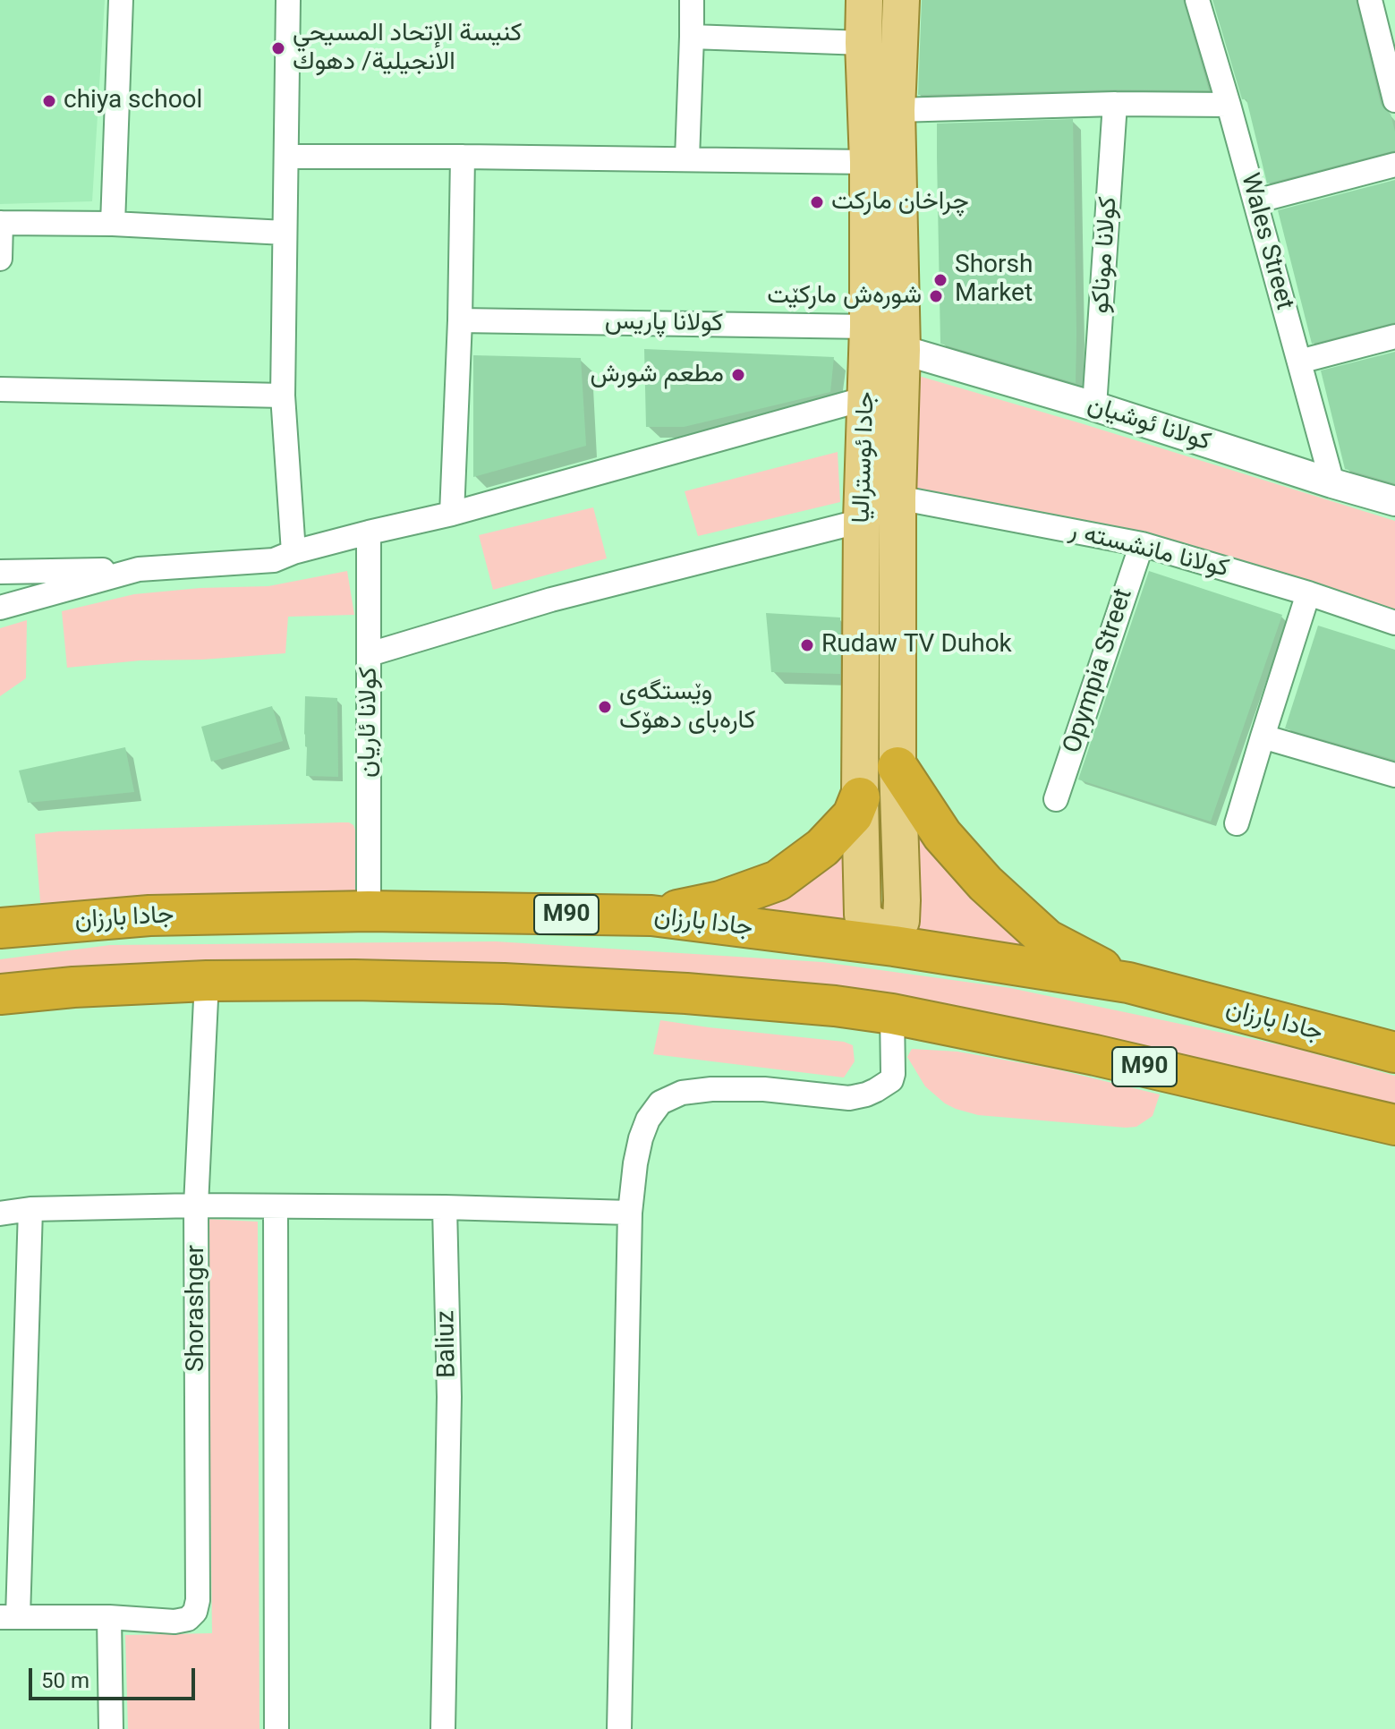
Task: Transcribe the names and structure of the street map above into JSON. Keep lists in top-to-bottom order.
{
  "streets": {
    "highway": ["M90", "جادا بارزان"],
    "main road": ["جادا ئوسترالیا"],
    "street": [
      "Wales Street",
      "كولانا موناكو",
      "كولانا پاریس",
      "كولانا ئوشيان",
      "كولانا مانشسته ر",
      "Opympia Street",
      "كولانا ئاريان",
      "Shorashger",
      "Baliuz"
    ]
  },
  "crossings": [
    ["Wales Street", "كولانا ئوشيان"],
    ["كولانا موناكو", "كولانا ئوشيان"],
    ["كولانا پاریس", "جادا ئوسترالیا"],
    ["كولانا ئوشيان", "جادا ئوسترالیا"],
    ["جادا ئوسترالیا", "كولانا مانشسته ر"],
    ["كولانا مانشسته ر", "Opympia Street"],
    ["كولانا ئاريان", "جادا بارزان"],
    ["M90", "Shorashger"]
  ],
  "places": [
    "كنيسة الإتحاد المسيحي الانجيلية/ دهوك",
    "chiya school",
    "چراخان ماركت",
    "Shorsh Market",
    "شوره‌ش ماركێت",
    "مطعم شورش",
    "Rudaw TV Duhok",
    "وێستگەی کارەبای دهۆک"
  ],
  "scale_bar": "50 m"
}
